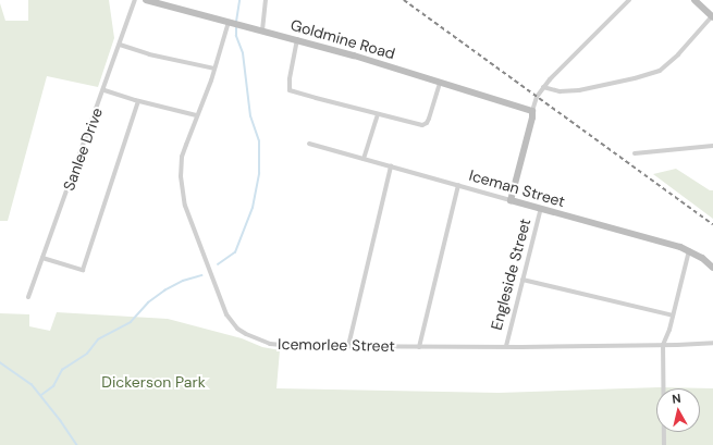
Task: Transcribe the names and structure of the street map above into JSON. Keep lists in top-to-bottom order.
{
  "streets": {
    "main road": ["Goldmine Road", "Iceman Street", "Engleside Street"],
    "street": ["Sanlee Drive", "Icemorlee Street"]
  },
  "crossings": [
    ["Goldmine Road", "Engleside Street"],
    ["Goldmine Road", "Icemorlee Street"],
    ["Iceman Street", "Engleside Street"],
    ["Engleside Street", "Icemorlee Street"]
  ],
  "parks": ["Dickerson Park"],
  "north": "top"
}
